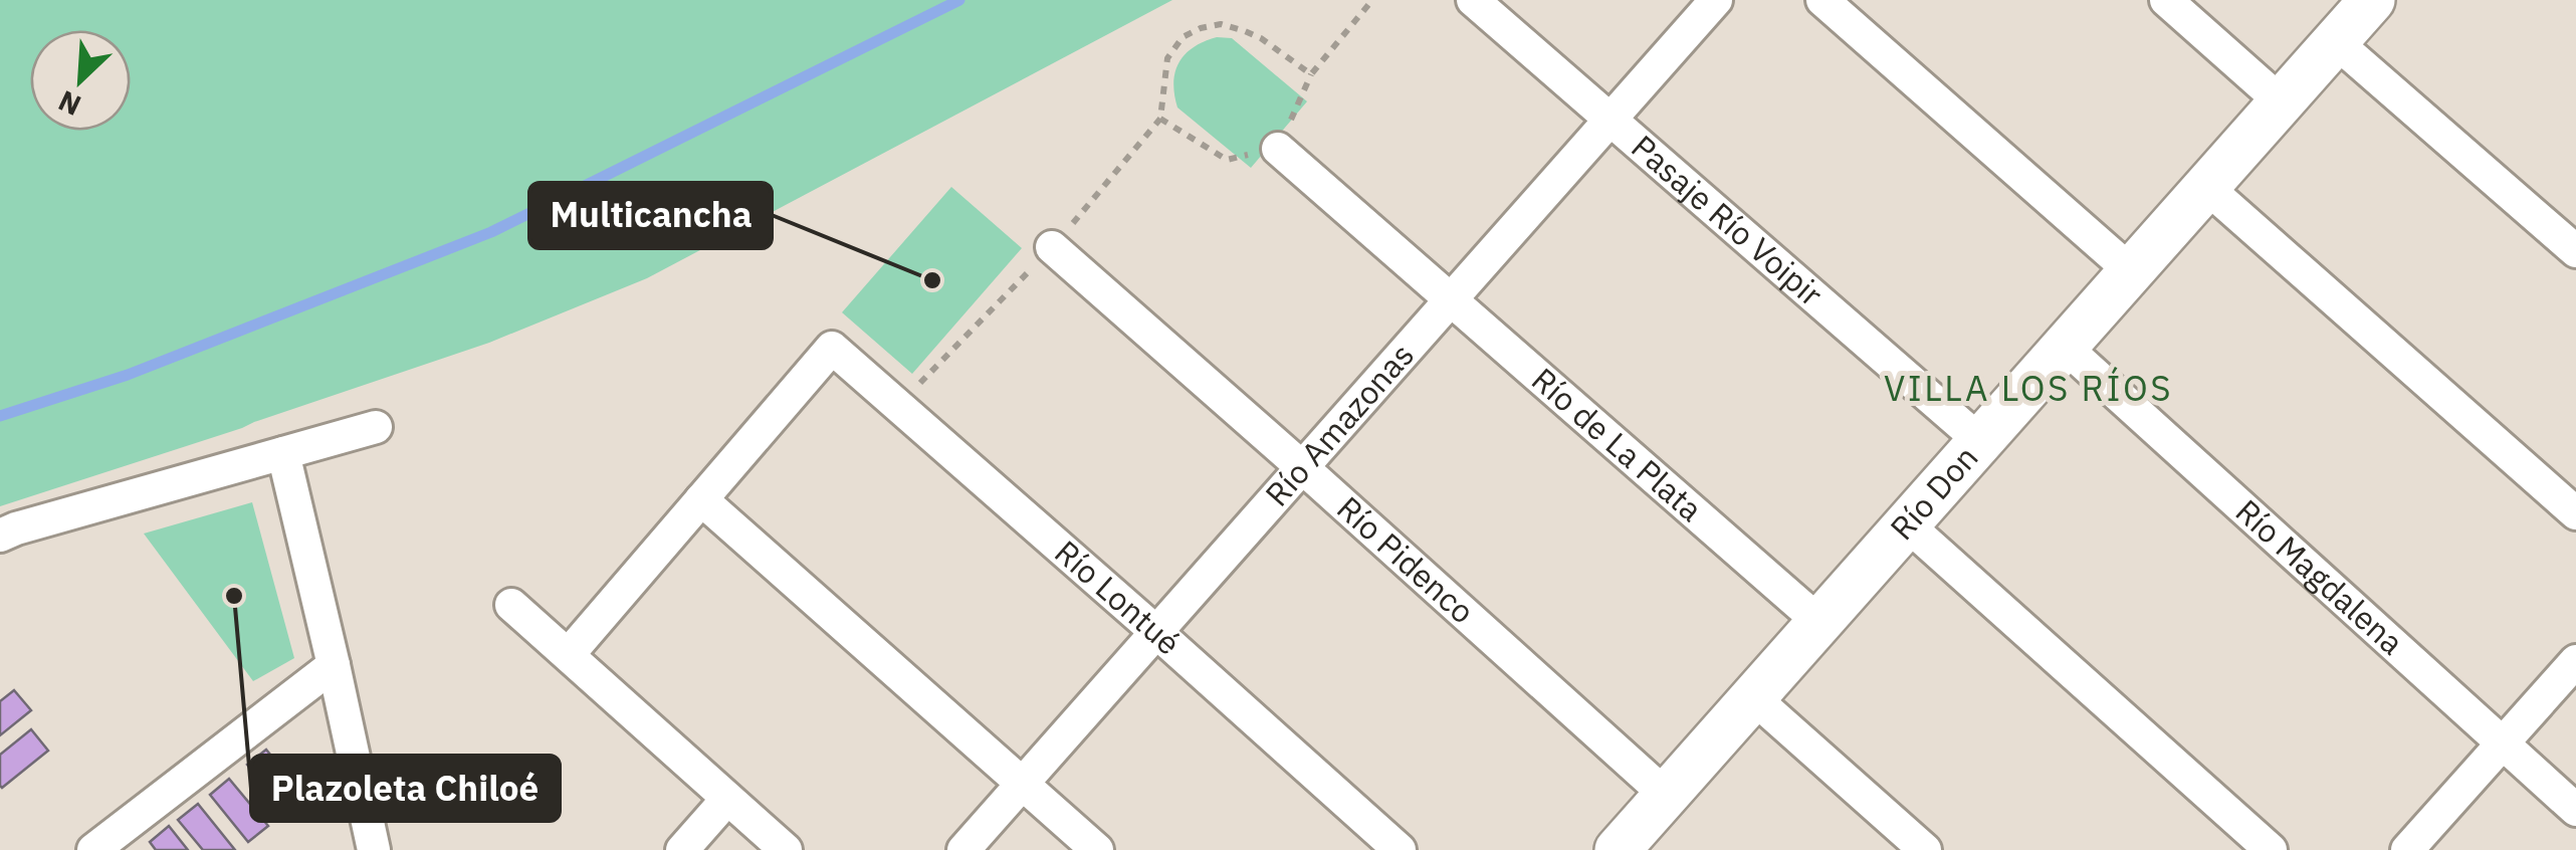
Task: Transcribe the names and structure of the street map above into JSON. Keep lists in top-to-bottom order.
{
  "streets": {
    "street": [
      "Pasaje Río Voipir",
      "Río Amazonas",
      "Río de La Plata",
      "Río Don",
      "Río Pidenco",
      "Río Magdalena",
      "Río Lontué"
    ]
  },
  "crossings": [
    ["Pasaje Río Voipir", "Río Amazonas"],
    ["Pasaje Río Voipir", "Río Don"],
    ["Río Amazonas", "Río de La Plata"],
    ["Río Amazonas", "Río Pidenco"],
    ["Río Amazonas", "Río Lontué"],
    ["Río de La Plata", "Río Don"],
    ["Río Don", "Río Pidenco"],
    ["Río Don", "Río Magdalena"]
  ],
  "districts": ["VILLA LOS RÍOS"],
  "places": ["Multicancha", "Plazoleta Chiloé"],
  "north": "bottom left"
}
